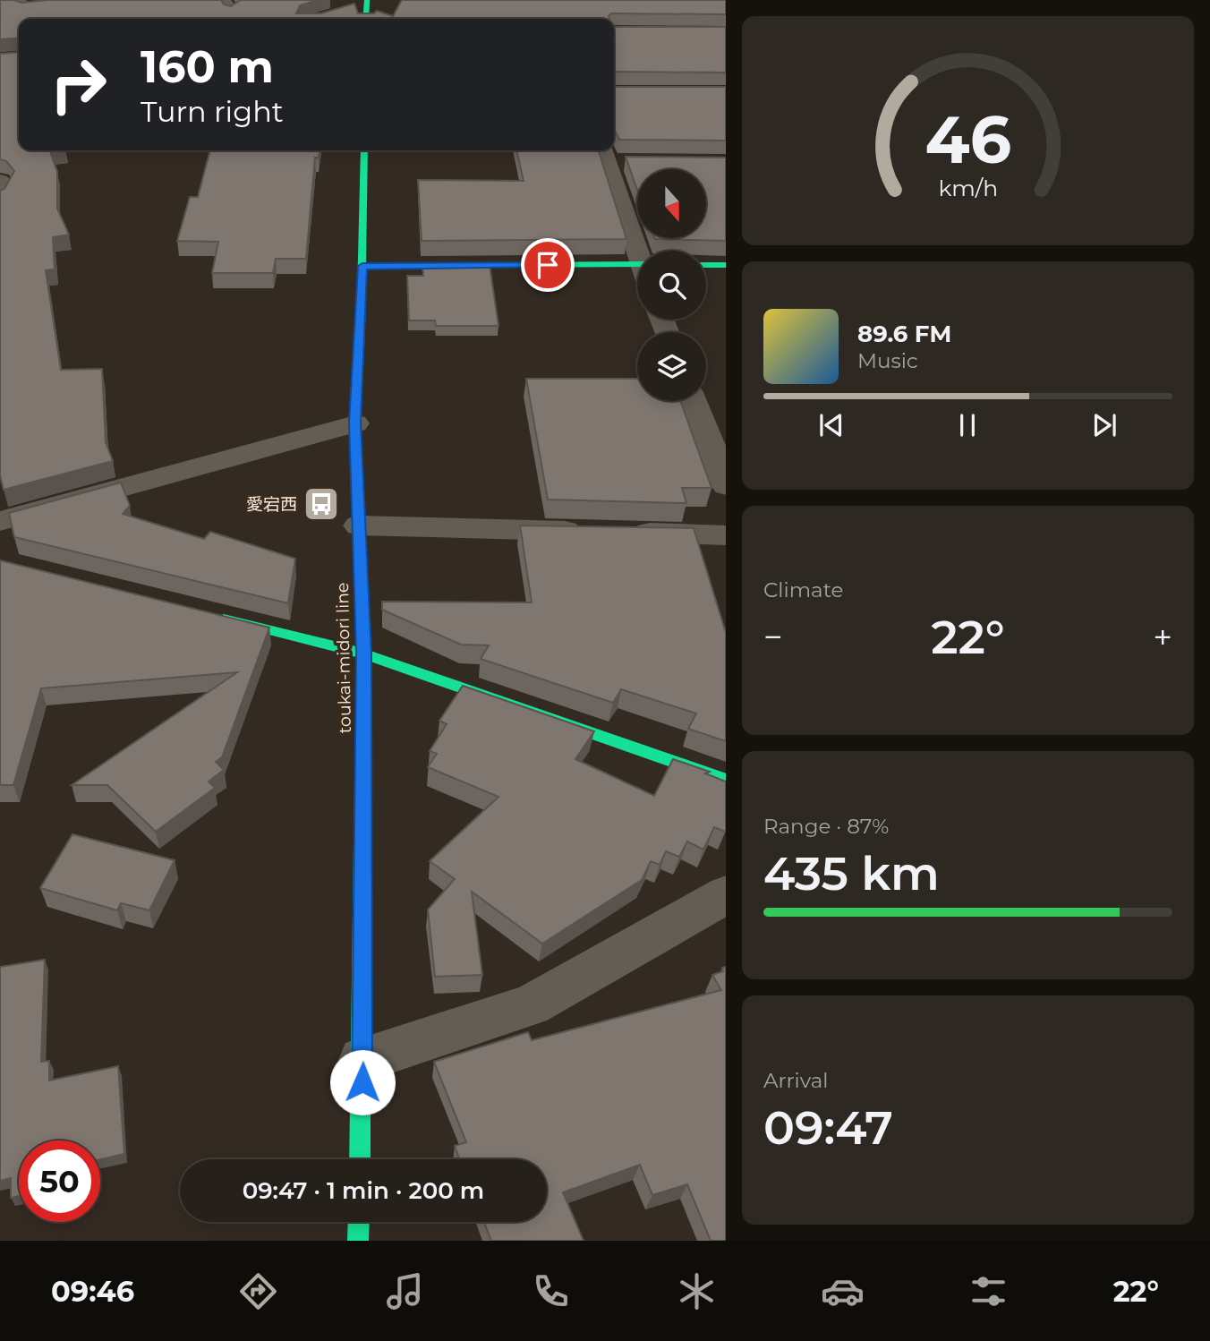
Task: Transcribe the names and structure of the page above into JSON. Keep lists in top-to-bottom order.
{
  "streets": {
    "main road": ["toukai-midori line"]
  },
  "places": {
    "bus stop": ["愛宕西"]
  },
  "north": "bottom",
  "page": {
    "turn": ["160 m", "Turn right"],
    "song": ["89.6 FM", "Music"],
    "tile": [
      "Climate",
      ["Range · 87%", "435 km"],
      ["Arrival", "09:47"]
    ],
    "heat": ["−", "22°", "+"],
    "limit": "50",
    "trip": "09:47 · 1 min · 200 m",
    "tabs": ["09:46", "22°"],
    "gauge": ["46", "km/h"]
  }
}
